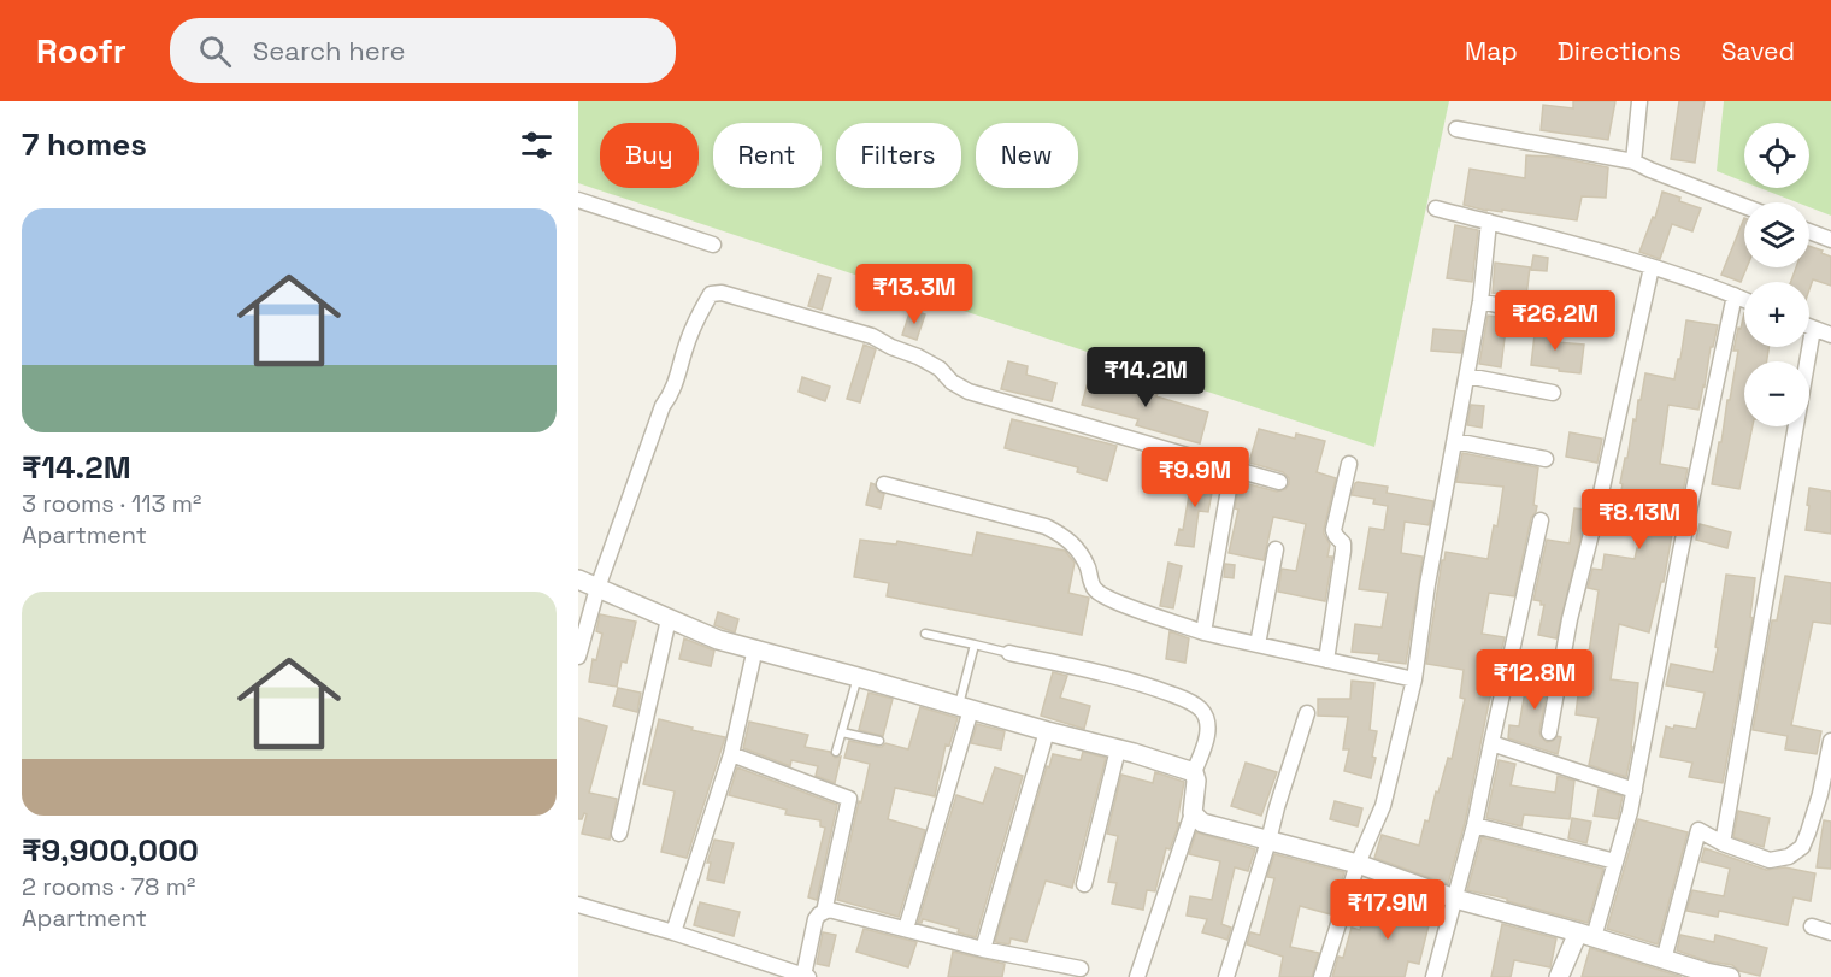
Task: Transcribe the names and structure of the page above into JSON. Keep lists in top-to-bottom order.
{
  "page": {
    "header": "Roofr",
    "search": "Search here",
    "nav": ["Map", "Directions", "Saved"],
    "heading": "7 homes",
    "map_buttons": ["+", "−"],
    "chip": [
      "Buy",
      "Rent",
      "Filters",
      "New"
    ],
    "list": [
      {
        "name": "₹14.2M",
        "note": "3 rooms · 113 m² · Apartment"
      },
      {
        "name": "₹9,900,000",
        "note": "2 rooms · 78 m² · Apartment"
      }
    ],
    "price": [
      "₹13.3M",
      "₹26.2M",
      "₹14.2M",
      "₹9.9M",
      "₹8.13M",
      "₹12.8M",
      "₹17.9M"
    ]
  }
}
